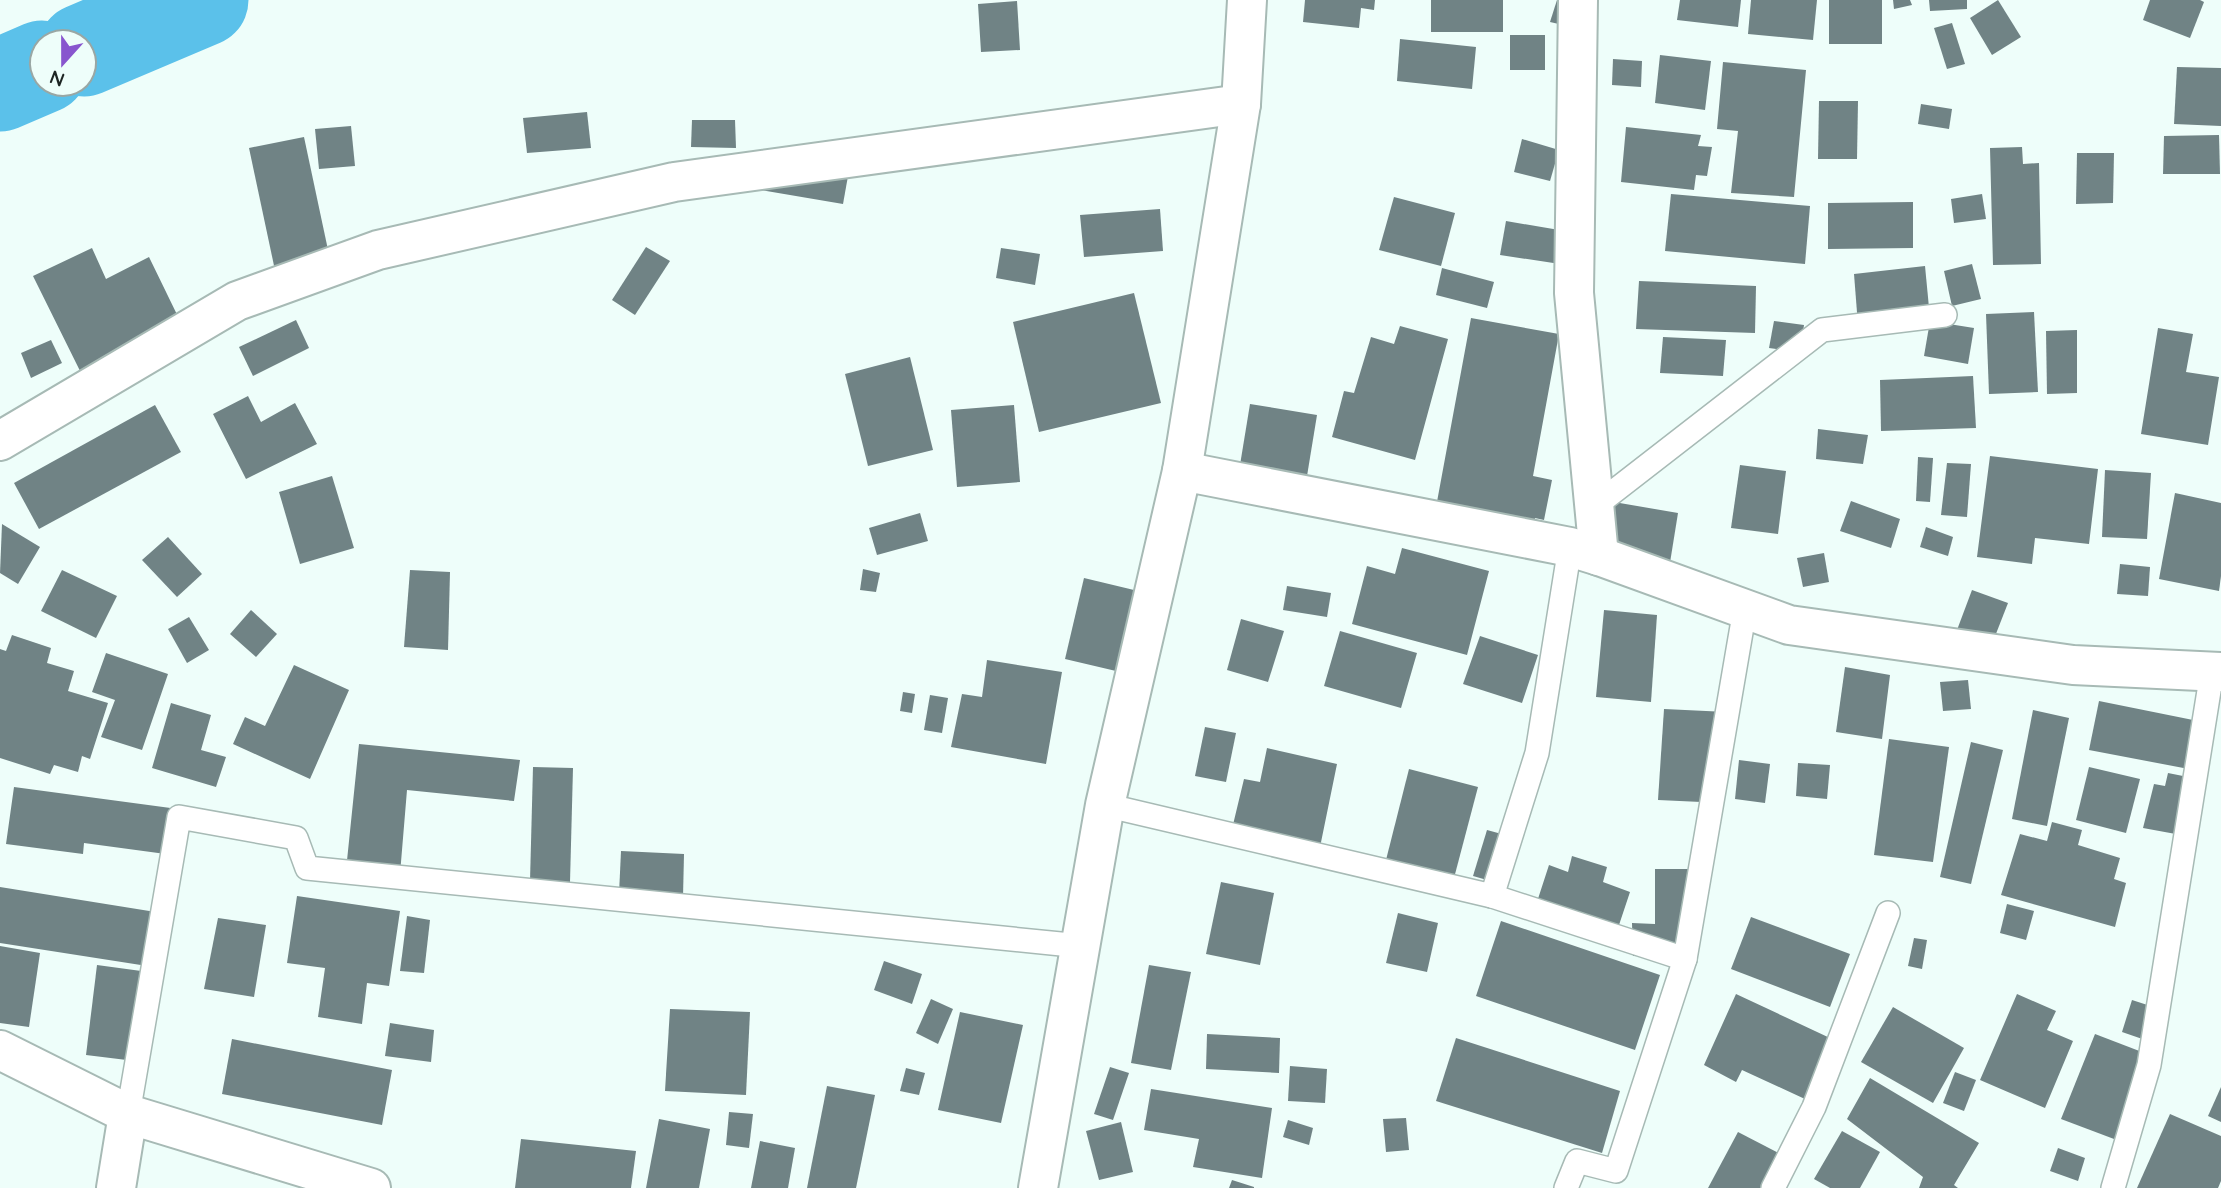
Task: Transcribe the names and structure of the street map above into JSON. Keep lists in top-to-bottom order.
{
  "north": "bottom"
}
